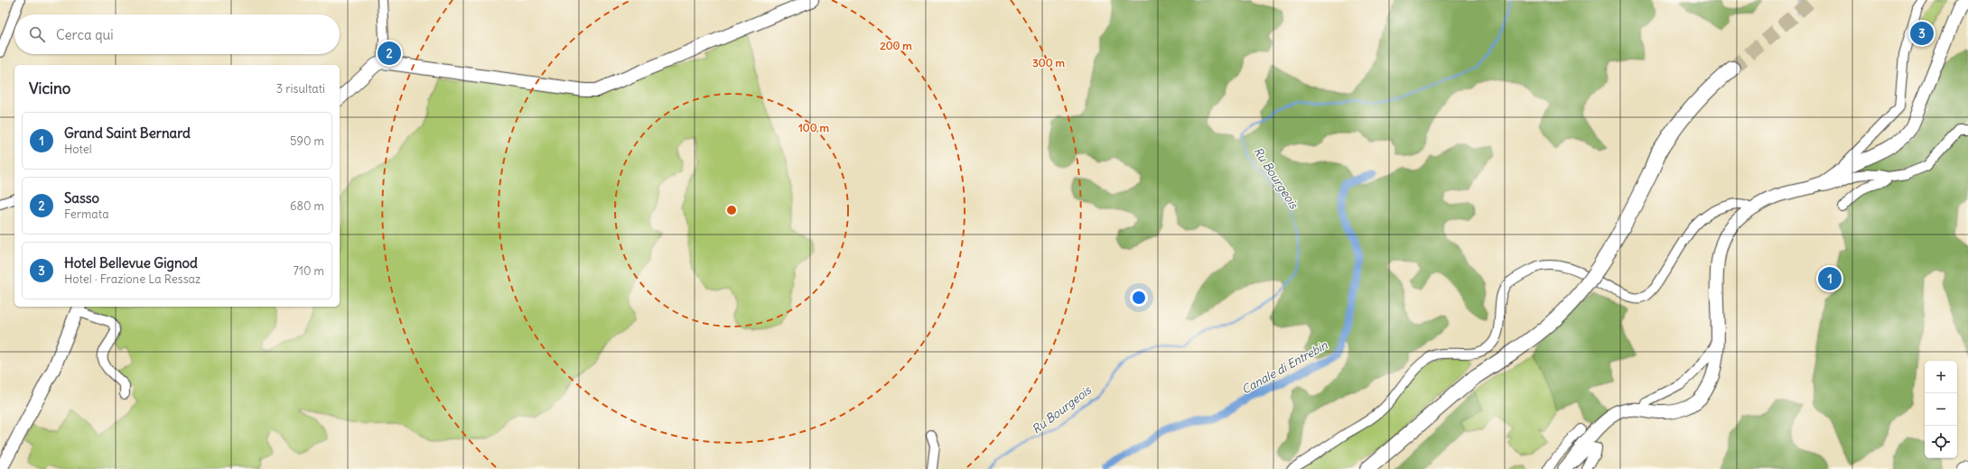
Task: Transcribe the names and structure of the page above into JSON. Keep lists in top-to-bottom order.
{
  "water": ["Ru Bourgeois", "Canale di Entrebin"],
  "page": {
    "search": "Cerca qui",
    "pins": ["3", "2", "1"],
    "heading": ["Vicino", "3 risultati"],
    "list": [
      {
        "mark": "1",
        "name": "Grand Saint Bernard",
        "note": "Hotel",
        "value": "590 m"
      },
      {
        "mark": "2",
        "name": "Sasso",
        "note": "Fermata",
        "value": "680 m"
      },
      {
        "mark": "3",
        "name": "Hotel Bellevue Gignod",
        "note": "Hotel · Frazione La Ressaz",
        "value": "710 m"
      }
    ],
    "map_buttons": ["+", "−"]
  },
  "rings": ["200 m", "300 m", "100 m"]
}
